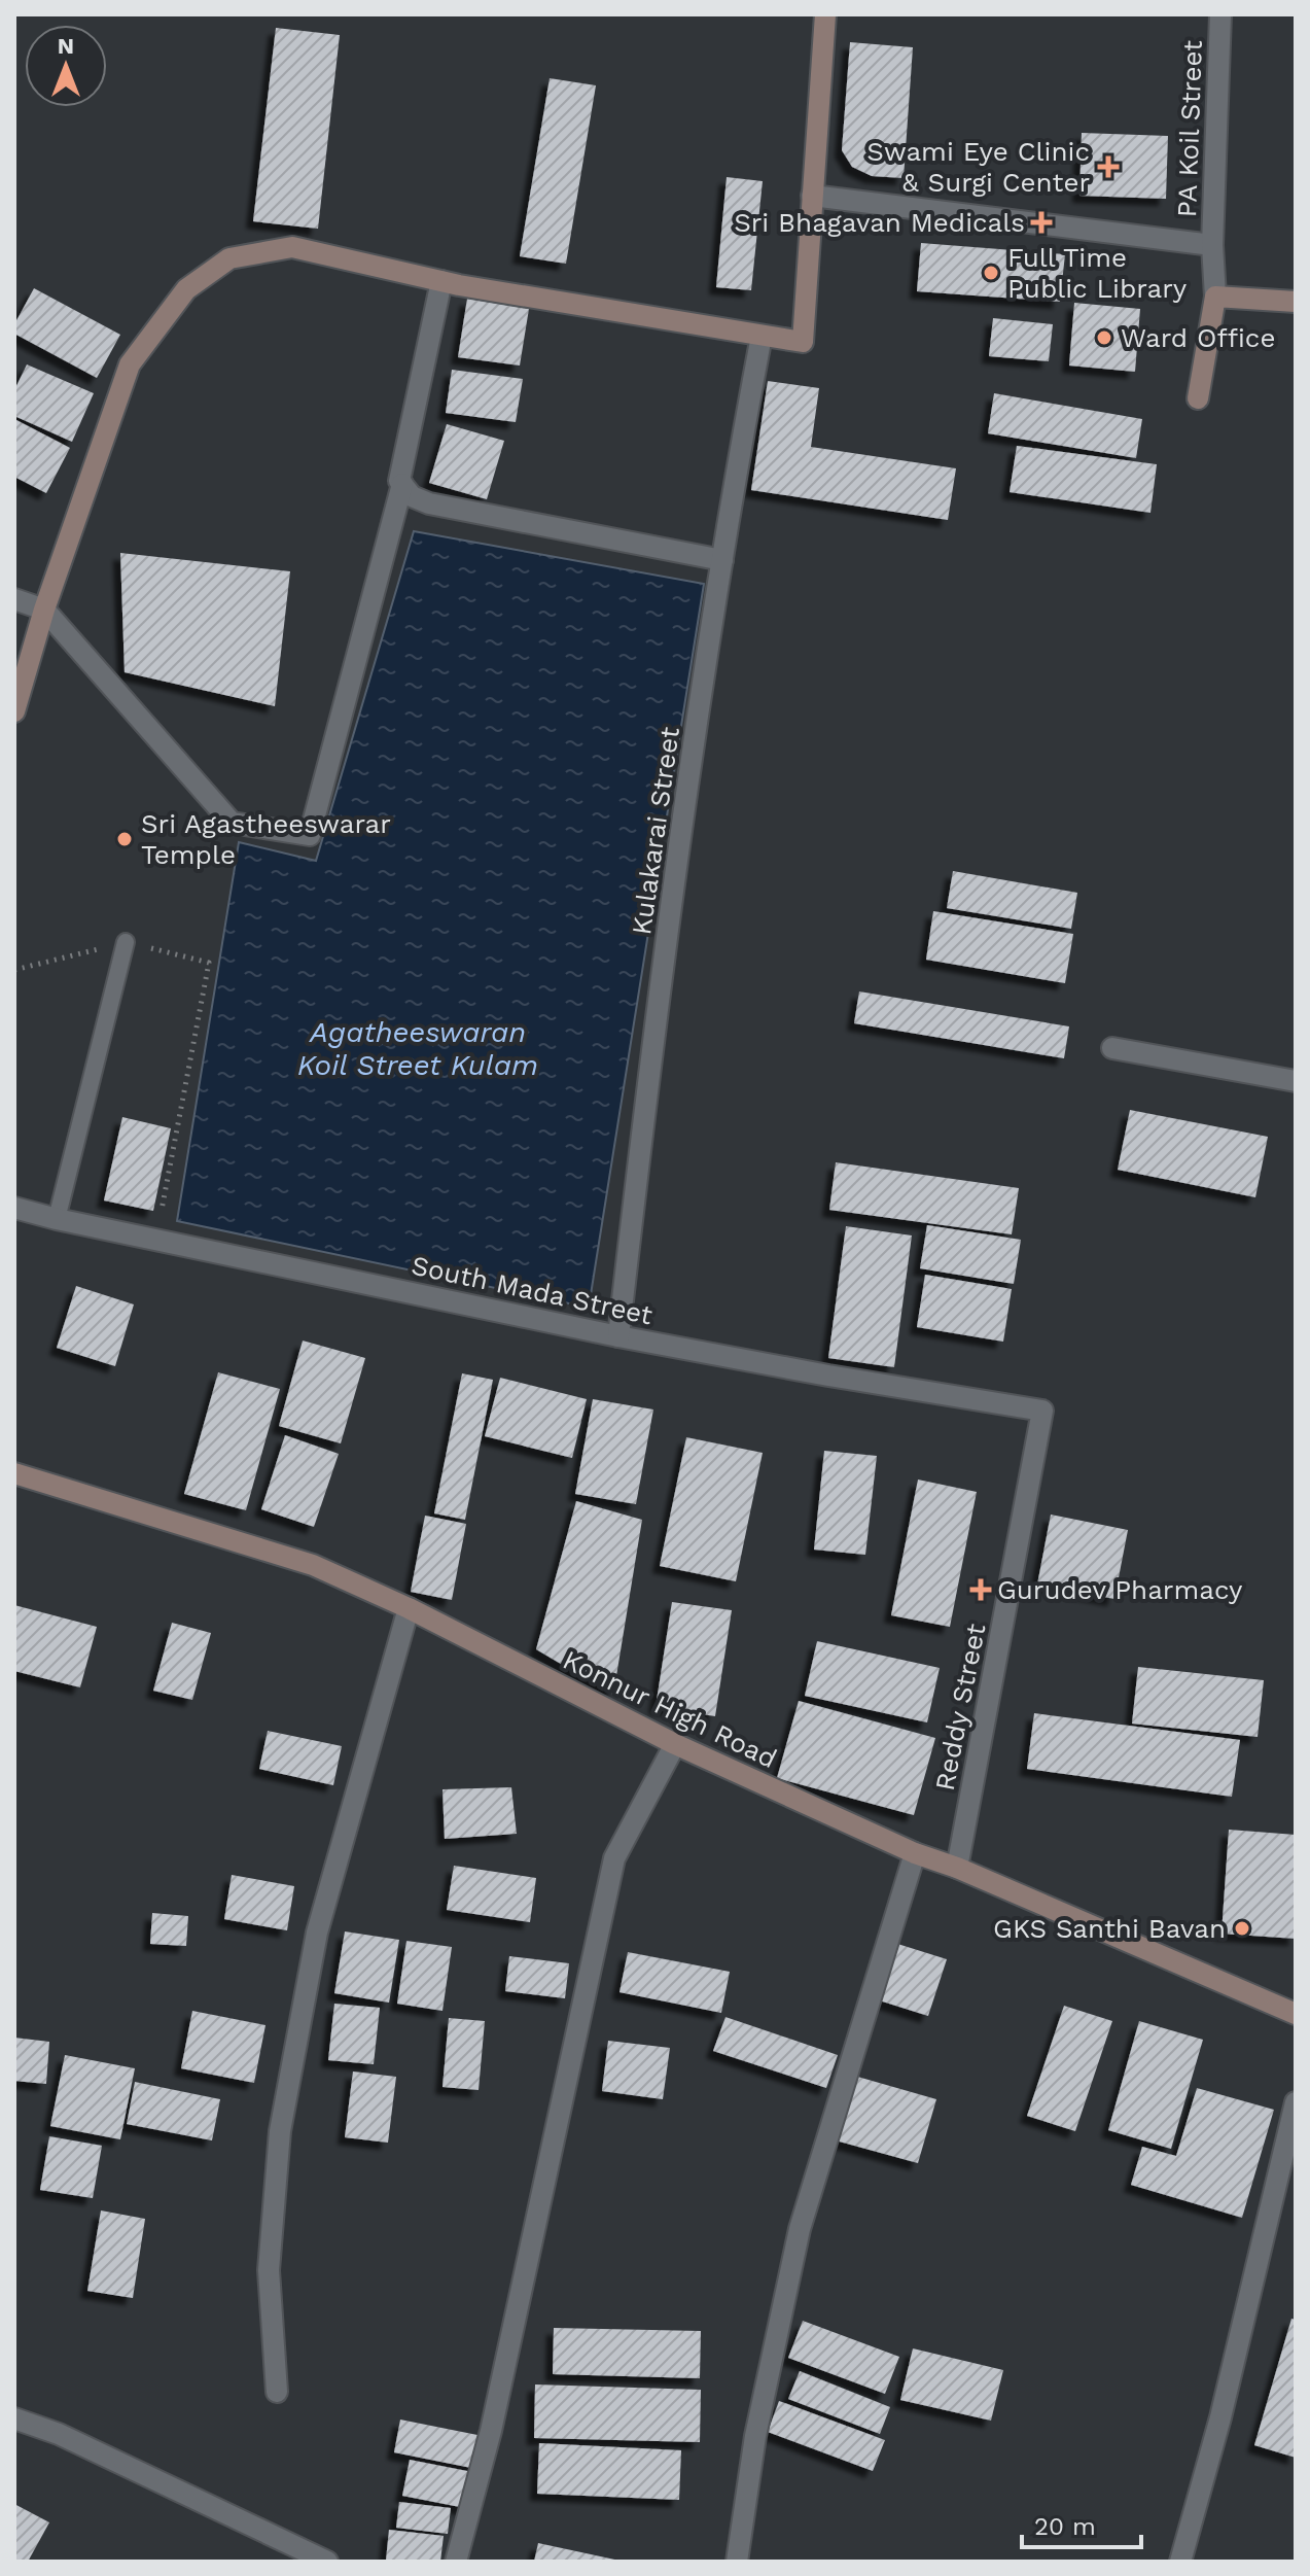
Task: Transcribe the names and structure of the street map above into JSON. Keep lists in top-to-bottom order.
{
  "streets": {
    "street": [
      "PA Koil Street",
      "Kulakarai Street",
      "South Mada Street",
      "Reddy Street",
      "Konnur High Road"
    ]
  },
  "crossings": [
    ["Kulakarai Street", "South Mada Street"],
    ["South Mada Street", "Reddy Street"],
    ["Reddy Street", "Konnur High Road"]
  ],
  "water": ["Agatheeswaran Koil Street Kulam"],
  "places": {
    "health": ["Swami Eye Clinic & Surgi Center", "Sri Bhagavan Medicals", "Gurudev Pharmacy"],
    "other": [
      "Full Time Public Library",
      "Ward Office",
      "Sri Agastheeswarar Temple",
      "GKS Santhi Bavan"
    ]
  },
  "scale_bar": "20 m",
  "north": "top"
}
